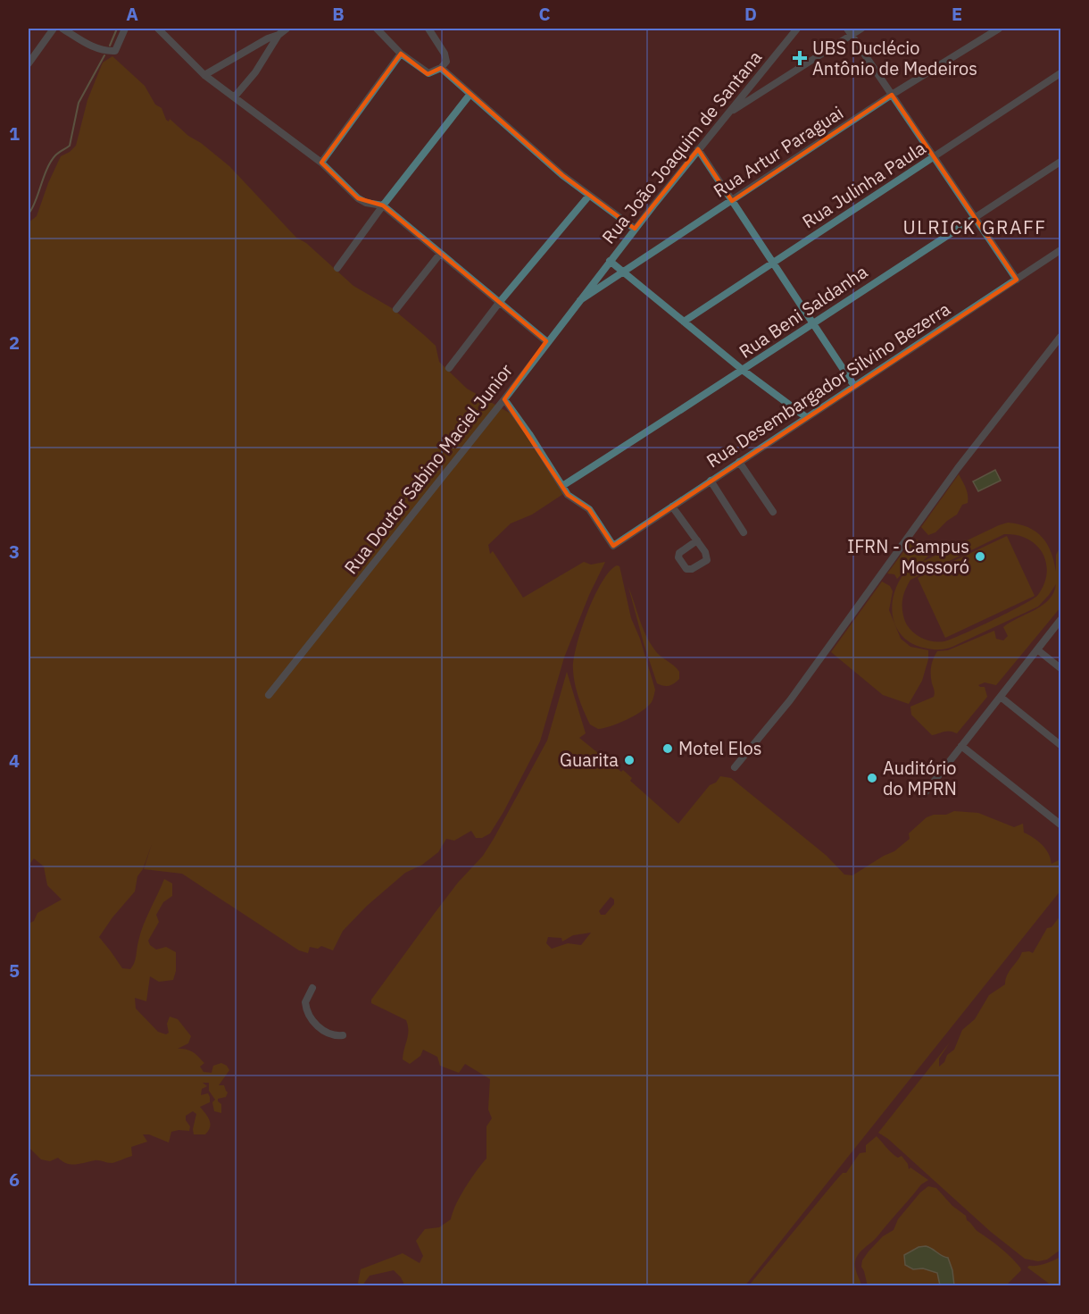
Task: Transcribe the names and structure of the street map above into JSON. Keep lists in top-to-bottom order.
{
  "streets": {
    "street": [
      "Rua João Joaquim de Santana",
      "Rua Artur Paraguai",
      "Rua Julinha Paula",
      "Rua Beni Saldanha",
      "Rua Desembargador Silvino Bezerra",
      "Rua Doutor Sabino Maciel Junior"
    ]
  },
  "crossings": [
    ["Rua João Joaquim de Santana", "Rua Doutor Sabino Maciel Junior"],
    ["Rua Artur Paraguai", "Rua Doutor Sabino Maciel Junior"],
    ["Rua Beni Saldanha", "Rua Desembargador Silvino Bezerra"]
  ],
  "districts": ["ULRICK GRAFF"],
  "places": {
    "health": ["UBS Duclécio Antônio de Medeiros"],
    "other": [
      "IFRN - Campus Mossoró",
      "Motel Elos",
      "Guarita",
      "Auditório do MPRN"
    ]
  },
  "grid": {
    "columns": [
      "A",
      "B",
      "C",
      "D",
      "E"
    ],
    "rows": [
      "1",
      "2",
      "3",
      "4",
      "5",
      "6"
    ]
  }
}
